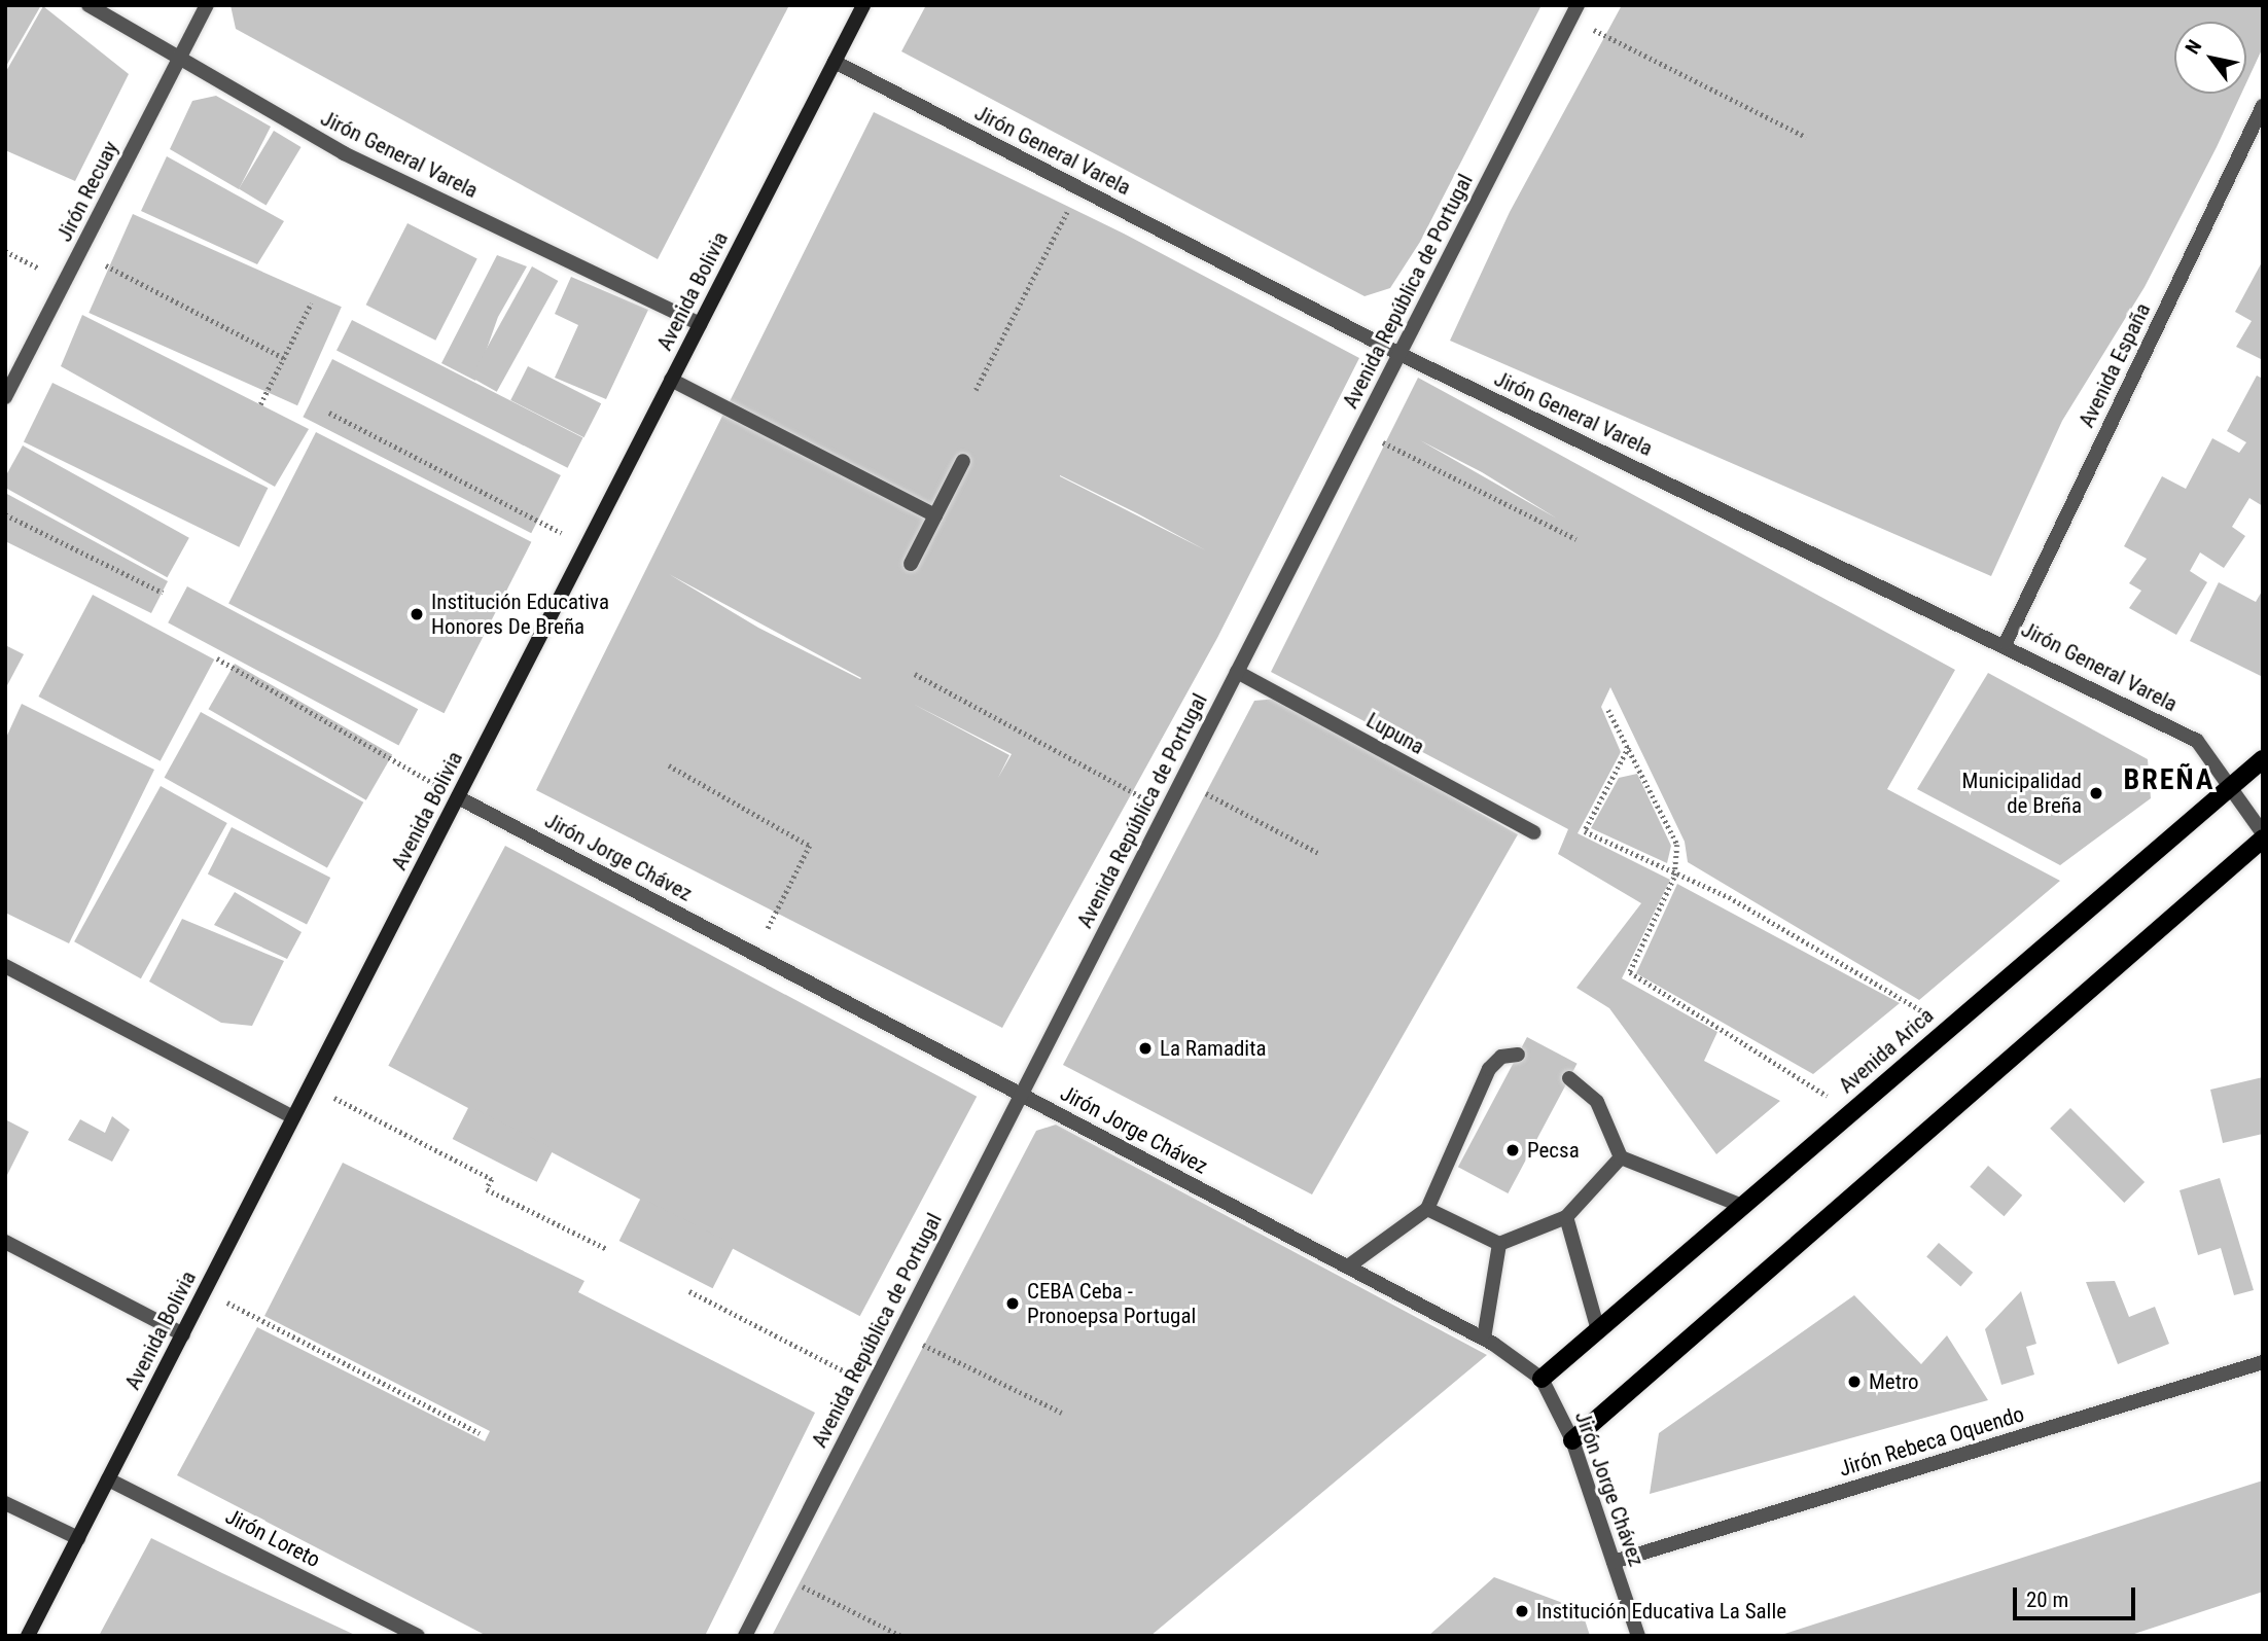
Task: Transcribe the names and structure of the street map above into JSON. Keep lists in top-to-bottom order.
{
  "streets": {
    "main road": ["Avenida Bolivia", "Avenida Arica"],
    "street": [
      "Jirón General Varela",
      "Jirón Recuay",
      "Avenida República de Portugal",
      "Avenida España",
      "Lupuna",
      "Jirón Jorge Chávez",
      "Jirón Rebeca Oquendo",
      "Jirón Loreto"
    ]
  },
  "crossings": [
    ["Jirón General Varela", "Jirón Recuay"],
    ["Jirón General Varela", "Avenida Bolivia"],
    ["Jirón General Varela", "Avenida República de Portugal"],
    ["Jirón General Varela", "Avenida España"],
    ["Jirón General Varela", "Avenida Arica"],
    ["Avenida Bolivia", "Jirón Jorge Chávez"],
    ["Avenida Bolivia", "Jirón Loreto"],
    ["Avenida República de Portugal", "Lupuna"],
    ["Avenida República de Portugal", "Jirón Jorge Chávez"],
    ["Jirón Jorge Chávez", "Avenida Arica"],
    ["Jirón Jorge Chávez", "Jirón Rebeca Oquendo"]
  ],
  "districts": ["BREÑA"],
  "places": [
    "Institución Educativa Honores De Breña",
    "Municipalidad de Breña",
    "La Ramadita",
    "Pecsa",
    "CEBA Ceba - Pronoepsa Portugal",
    "Metro",
    "Institución Educativa La Salle"
  ],
  "scale_bar": "20 m",
  "north": "top left"
}
